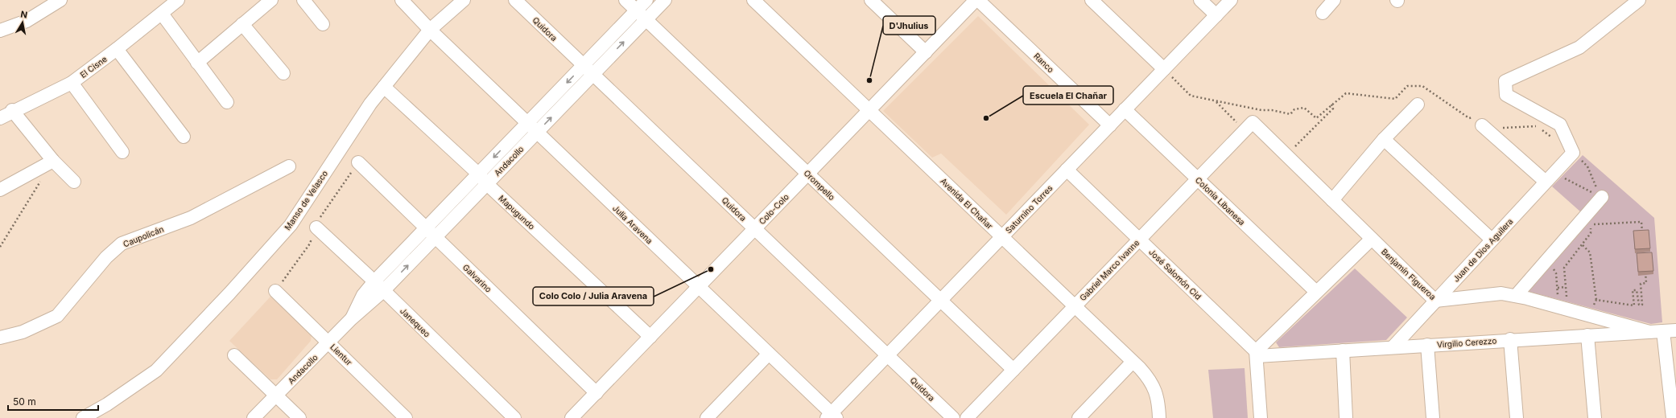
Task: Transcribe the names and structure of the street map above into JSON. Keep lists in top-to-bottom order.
{
  "streets": {
    "street": [
      "Quidora",
      "Ranco",
      "El Cisne",
      "Andacollo",
      "Orompello",
      "Manso de Velasco",
      "Colonia Libanesa",
      "Avenida El Chañar",
      "Colo-Colo",
      "Saturnino Torres",
      "Mapugundo",
      "Julia Aravena",
      "Caupolicán",
      "Juan de Dios Aguilera",
      "Gabriel Marco Ivanne",
      "José Salomón Cid",
      "Benjamín Figueroa",
      "Galvarino",
      "Janequeo",
      "Virgilio Cerezzo",
      "Lientur"
    ]
  },
  "crossings": [
    ["Quidora", "Andacollo"],
    ["Quidora", "Colo-Colo"],
    ["Quidora", "Saturnino Torres"],
    ["Ranco", "Colo-Colo"],
    ["Ranco", "Saturnino Torres"],
    ["Andacollo", "Orompello"],
    ["Andacollo", "Mapugundo"],
    ["Andacollo", "Julia Aravena"],
    ["Andacollo", "Galvarino"],
    ["Andacollo", "Janequeo"],
    ["Andacollo", "Lientur"],
    ["Orompello", "Colo-Colo"],
    ["Orompello", "Saturnino Torres"],
    ["Orompello", "Gabriel Marco Ivanne"],
    ["Manso de Velasco", "Mapugundo"],
    ["Manso de Velasco", "Julia Aravena"],
    ["Colonia Libanesa", "Saturnino Torres"],
    ["Colonia Libanesa", "Gabriel Marco Ivanne"],
    ["Avenida El Chañar", "Colo-Colo"],
    ["Avenida El Chañar", "Saturnino Torres"],
    ["Avenida El Chañar", "Gabriel Marco Ivanne"],
    ["Colo-Colo", "Mapugundo"],
    ["Colo-Colo", "Julia Aravena"],
    ["Colo-Colo", "Galvarino"],
    ["Saturnino Torres", "Julia Aravena"],
    ["Saturnino Torres", "José Salomón Cid"],
    ["Juan de Dios Aguilera", "Benjamín Figueroa"],
    ["Juan de Dios Aguilera", "Virgilio Cerezzo"],
    ["Gabriel Marco Ivanne", "José Salomón Cid"],
    ["Gabriel Marco Ivanne", "Benjamín Figueroa"],
    ["José Salomón Cid", "Virgilio Cerezzo"],
    ["Benjamín Figueroa", "Virgilio Cerezzo"]
  ],
  "places": ["D'Jhulius", "Escuela El Chañar", "Colo Colo / Julia Aravena"],
  "scale_bar": "50 m",
  "north": "top"
}
